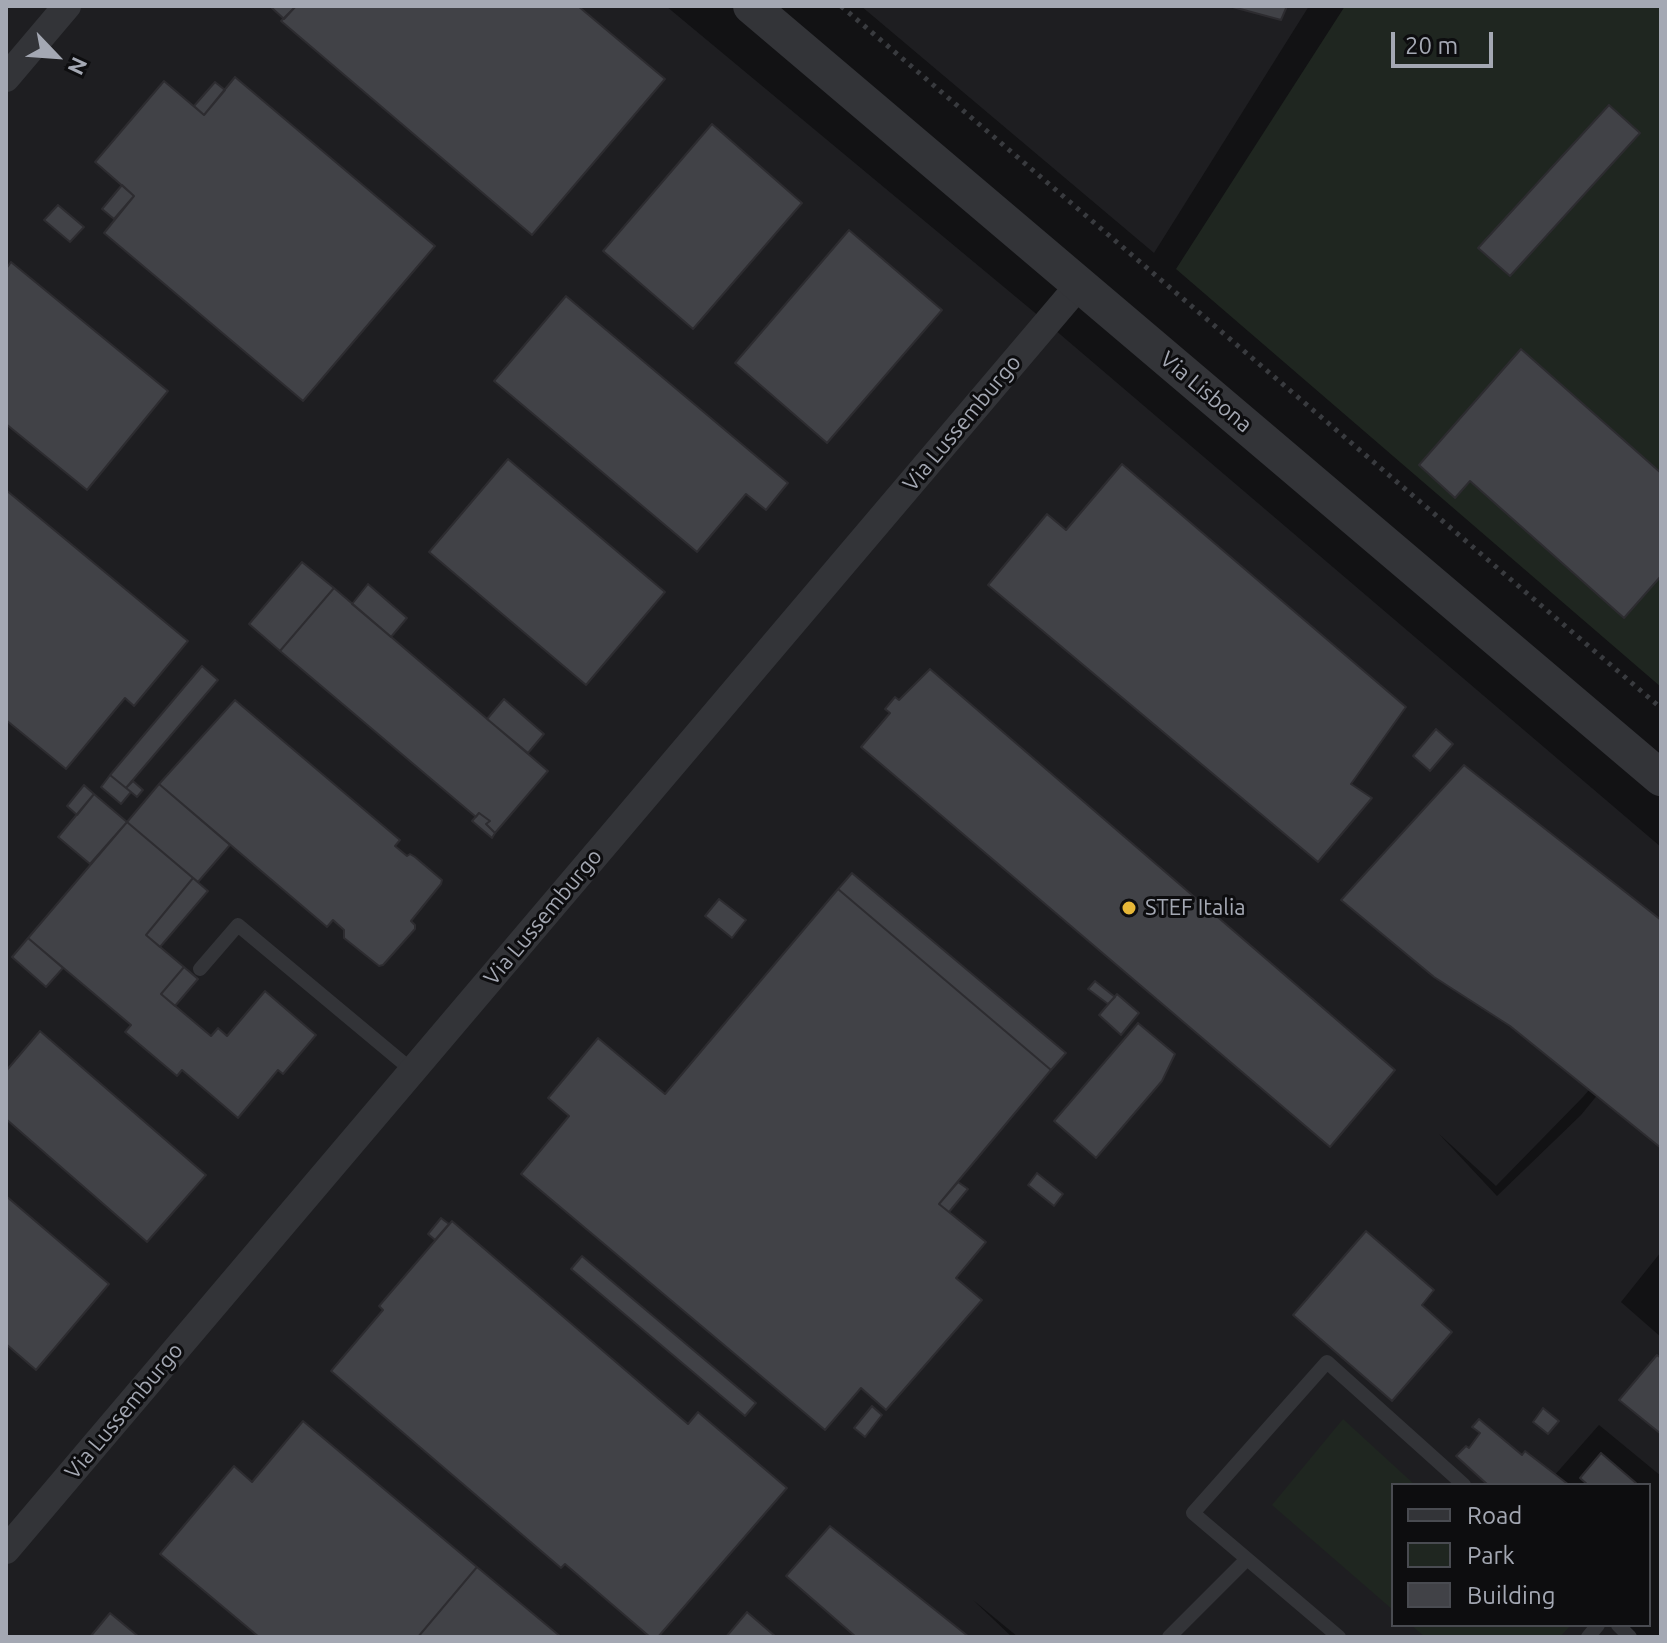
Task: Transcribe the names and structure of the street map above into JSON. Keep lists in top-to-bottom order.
{
  "streets": {
    "street": ["Via Lisbona", "Via Lussemburgo"]
  },
  "crossings": [
    ["Via Lisbona", "Via Lussemburgo"]
  ],
  "places": ["STEF Italia"],
  "legend": ["Road", "Park", "Building"],
  "scale_bar": "20 m",
  "north": "bottom right"
}
